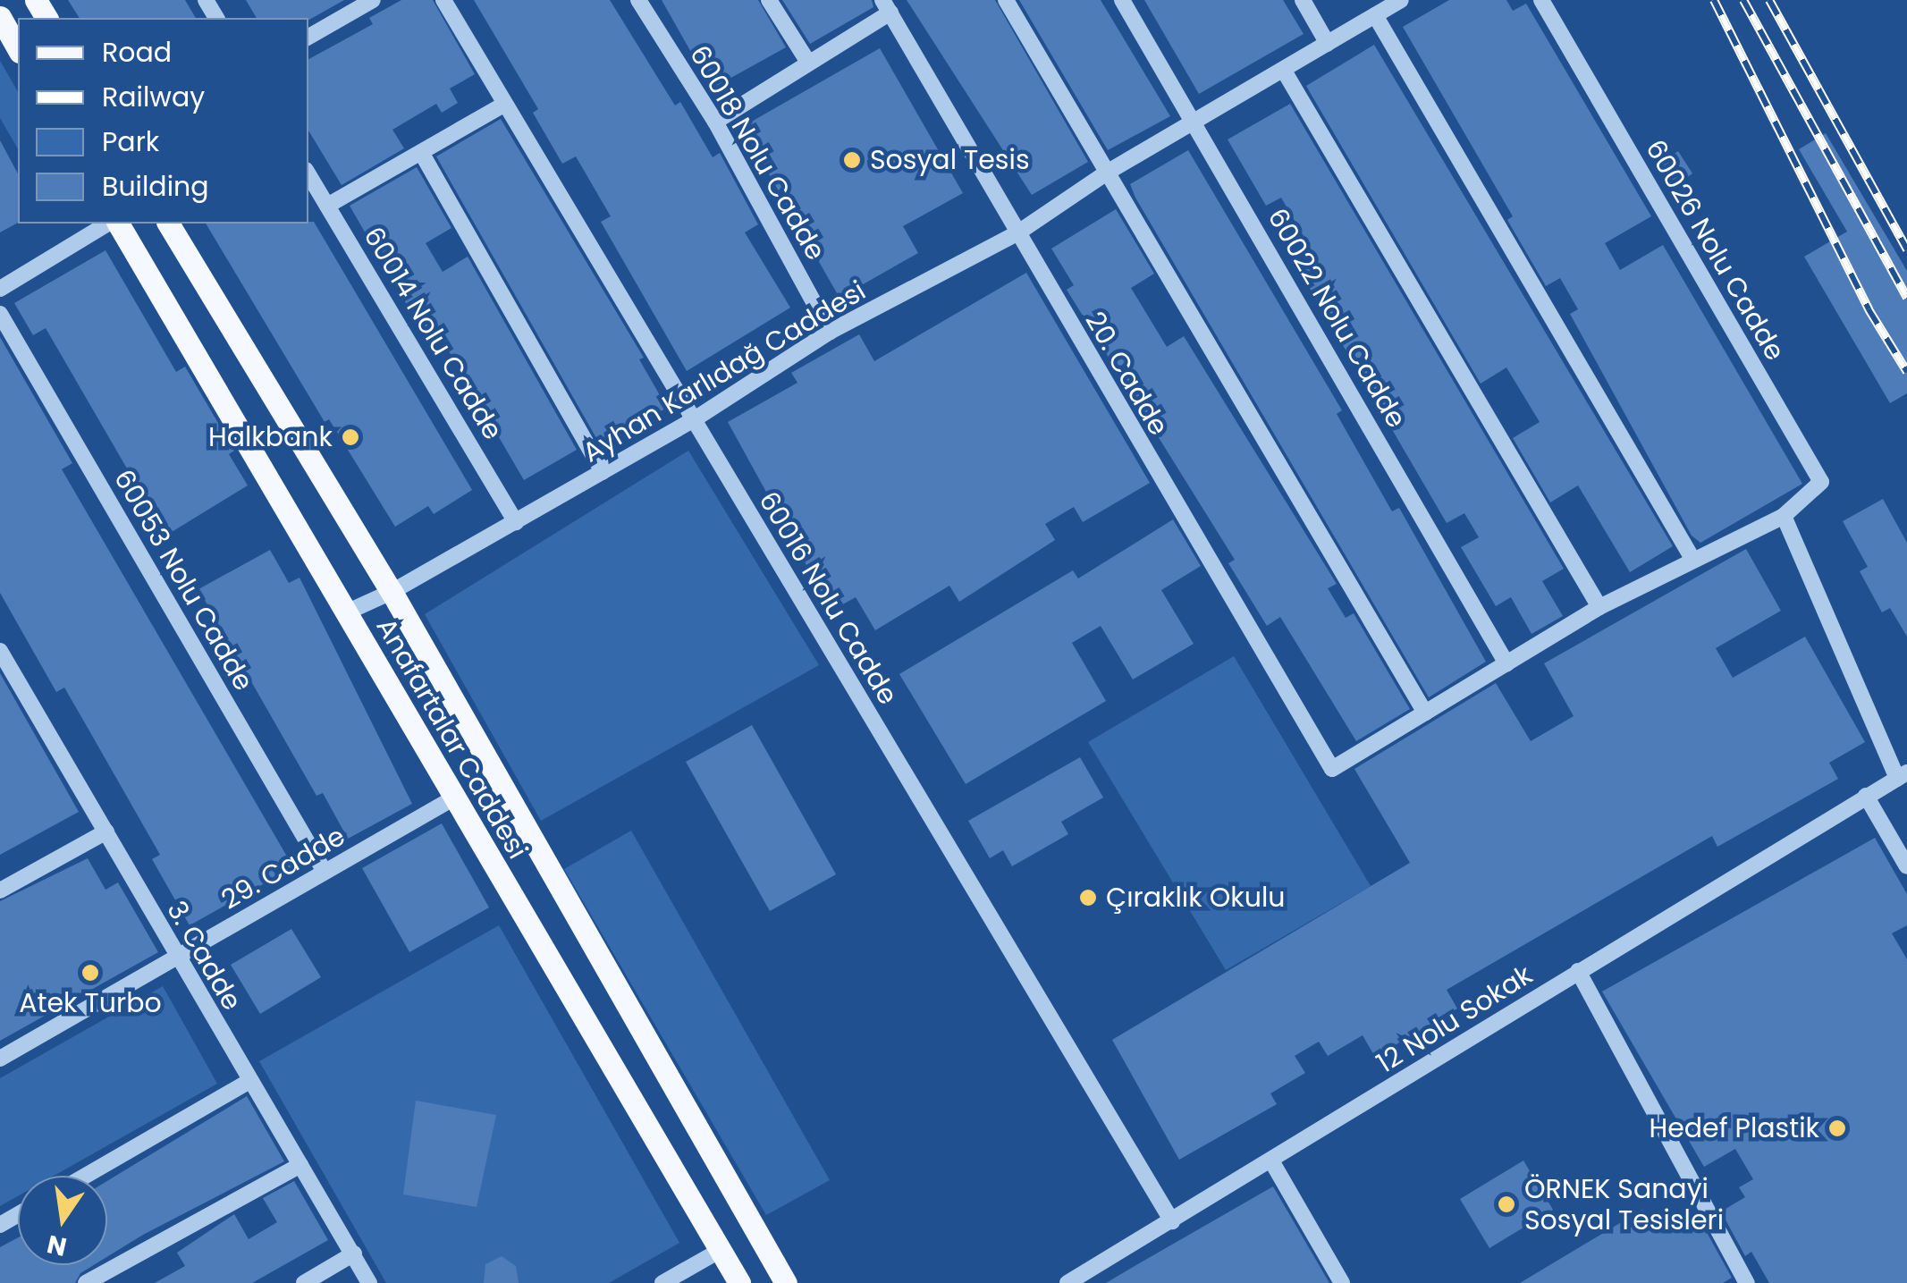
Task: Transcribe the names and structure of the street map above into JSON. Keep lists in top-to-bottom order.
{
  "streets": {
    "main road": ["Anafartalar Caddesi"],
    "street": [
      "60018 Nolu Cadde",
      "60026 Nolu Cadde",
      "60022 Nolu Cadde",
      "60014 Nolu Cadde",
      "Ayhan Karlıdağ Caddesi",
      "20. Cadde",
      "60053 Nolu Cadde",
      "60016 Nolu Cadde",
      "29. Cadde",
      "3. Cadde",
      "12 Nolu Sokak"
    ]
  },
  "crossings": [
    ["60018 Nolu Cadde", "Ayhan Karlıdağ Caddesi"],
    ["60022 Nolu Cadde", "Ayhan Karlıdağ Caddesi"],
    ["60014 Nolu Cadde", "Ayhan Karlıdağ Caddesi"],
    ["Ayhan Karlıdağ Caddesi", "20. Cadde"],
    ["Ayhan Karlıdağ Caddesi", "60016 Nolu Cadde"],
    ["Ayhan Karlıdağ Caddesi", "Anafartalar Caddesi"],
    ["60053 Nolu Cadde", "29. Cadde"],
    ["60016 Nolu Cadde", "12 Nolu Sokak"],
    ["Anafartalar Caddesi", "29. Cadde"],
    ["29. Cadde", "3. Cadde"]
  ],
  "places": [
    "Sosyal Tesis",
    "Halkbank",
    "Çıraklık Okulu",
    "Atek Turbo",
    "Hedef Plastik",
    "ÖRNEK Sanayi Sosyal Tesisleri"
  ],
  "legend": [
    "Road",
    "Railway",
    "Park",
    "Building"
  ],
  "north": "bottom"
}
